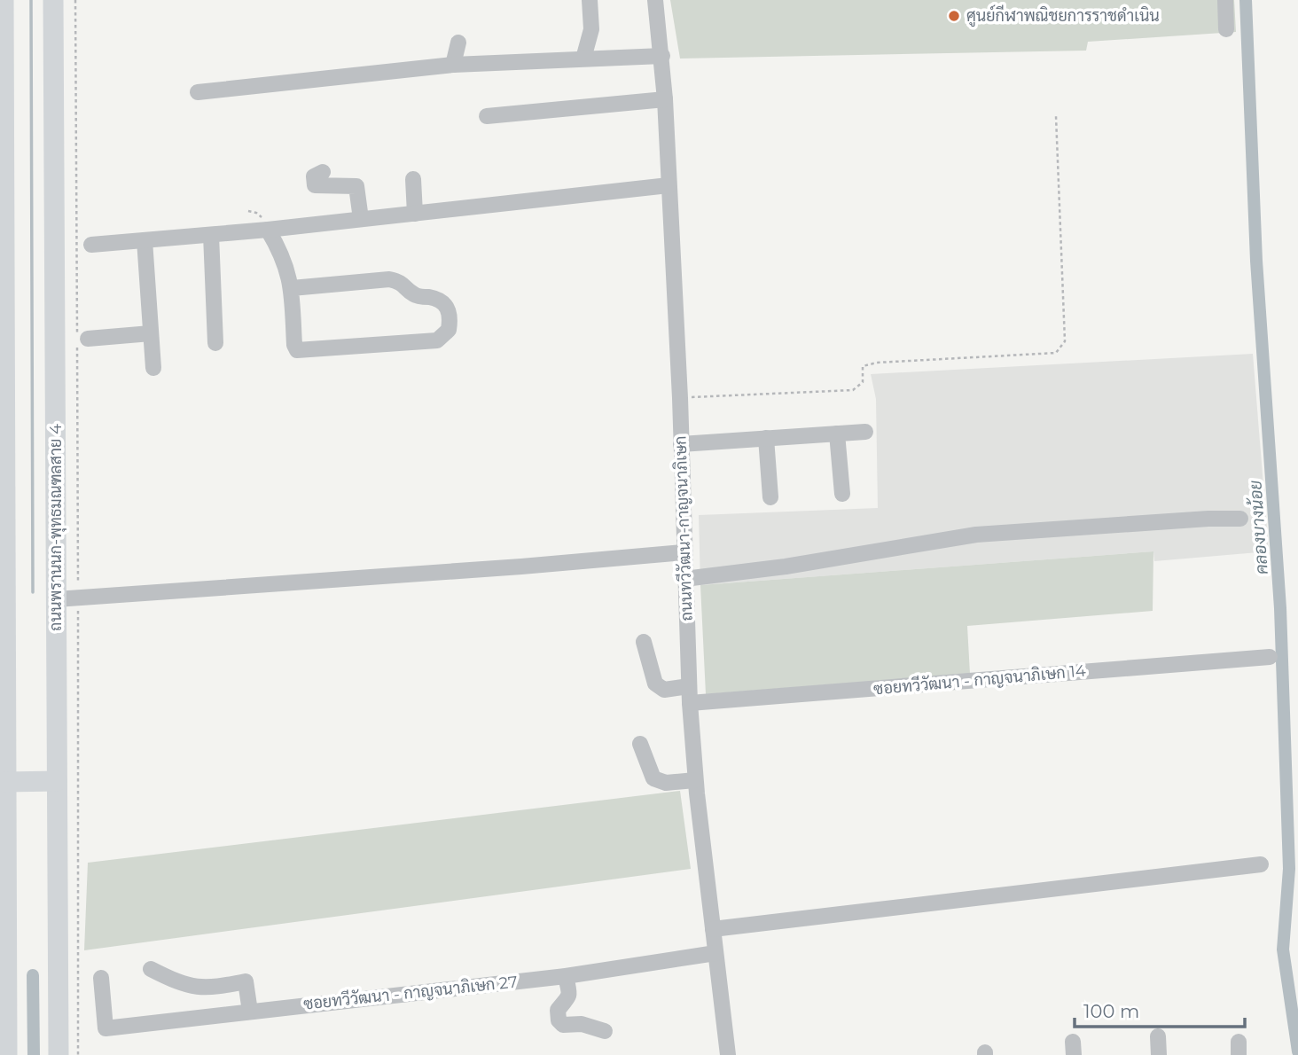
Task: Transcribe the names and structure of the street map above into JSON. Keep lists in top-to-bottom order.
{
  "streets": {
    "main road": ["ถนนพรานนก-พุทธมณฑลสาย 4"],
    "street": ["ถนนทวีวัฒนา-กาญจนาภิเษก", "ซอยทวีวัฒนา - กาญจนาภิเษก 14", "ซอยทวีวัฒนา - กาญจนาภิเษก 27"]
  },
  "crossings": [
    ["ถนนทวีวัฒนา-กาญจนาภิเษก", "ซอยทวีวัฒนา - กาญจนาภิเษก 14"],
    ["ถนนทวีวัฒนา-กาญจนาภิเษก", "ซอยทวีวัฒนา - กาญจนาภิเษก 27"]
  ],
  "water": ["คลองบางน้อย"],
  "places": ["ศูนย์กีฬาพณิชยการราชดำเนิน"],
  "scale_bar": "100 m"
}
